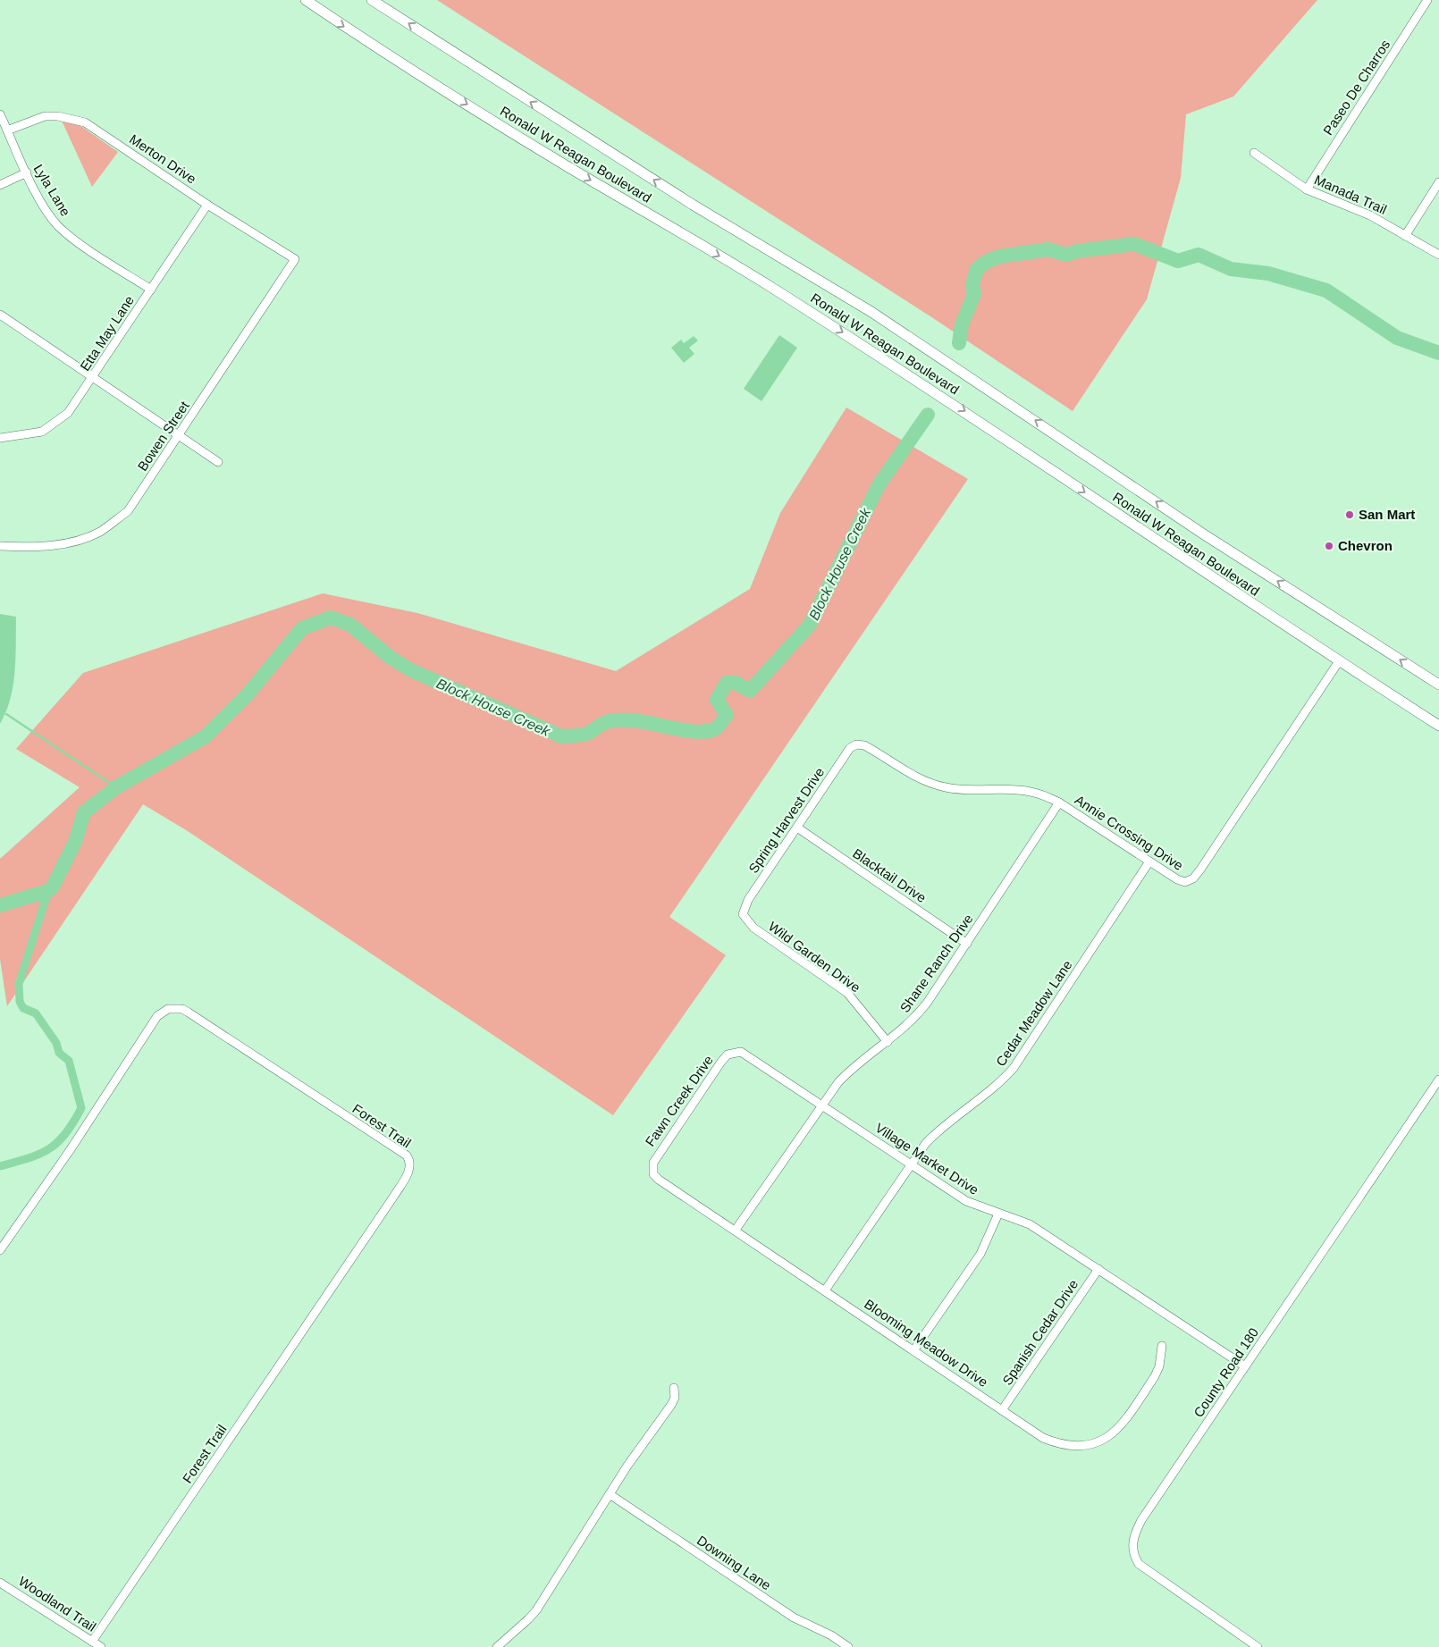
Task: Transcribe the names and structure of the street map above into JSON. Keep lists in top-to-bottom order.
{
  "streets": {
    "main road": ["Ronald W Reagan Boulevard"],
    "street": [
      "Paseo De Charros",
      "Merton Drive",
      "Lyla Lane",
      "Manada Trail",
      "Etta May Lane",
      "Bowen Street",
      "Spring Harvest Drive",
      "Annie Crossing Drive",
      "Blacktail Drive",
      "Wild Garden Drive",
      "Shane Ranch Drive",
      "Cedar Meadow Lane",
      "Fawn Creek Drive",
      "Forest Trail",
      "Village Market Drive",
      "Spanish Cedar Drive",
      "Blooming Meadow Drive",
      "County Road 180",
      "Downing Lane",
      "Woodland Trail"
    ]
  },
  "crossings": [
    ["Paseo De Charros", "Manada Trail"],
    ["Ronald W Reagan Boulevard", "Annie Crossing Drive"],
    ["Merton Drive", "Lyla Lane"],
    ["Merton Drive", "Etta May Lane"],
    ["Merton Drive", "Bowen Street"],
    ["Lyla Lane", "Etta May Lane"],
    ["Spring Harvest Drive", "Annie Crossing Drive"],
    ["Spring Harvest Drive", "Blacktail Drive"],
    ["Spring Harvest Drive", "Wild Garden Drive"],
    ["Annie Crossing Drive", "Shane Ranch Drive"],
    ["Annie Crossing Drive", "Cedar Meadow Lane"],
    ["Blacktail Drive", "Shane Ranch Drive"],
    ["Wild Garden Drive", "Shane Ranch Drive"],
    ["Shane Ranch Drive", "Village Market Drive"],
    ["Shane Ranch Drive", "Blooming Meadow Drive"],
    ["Cedar Meadow Lane", "Village Market Drive"],
    ["Cedar Meadow Lane", "Blooming Meadow Drive"],
    ["Fawn Creek Drive", "Village Market Drive"],
    ["Fawn Creek Drive", "Blooming Meadow Drive"],
    ["Forest Trail", "Woodland Trail"],
    ["Village Market Drive", "Spanish Cedar Drive"],
    ["Village Market Drive", "County Road 180"],
    ["Spanish Cedar Drive", "Blooming Meadow Drive"]
  ],
  "water": ["Block House Creek"],
  "places": ["San Mart", "Chevron"]
}
